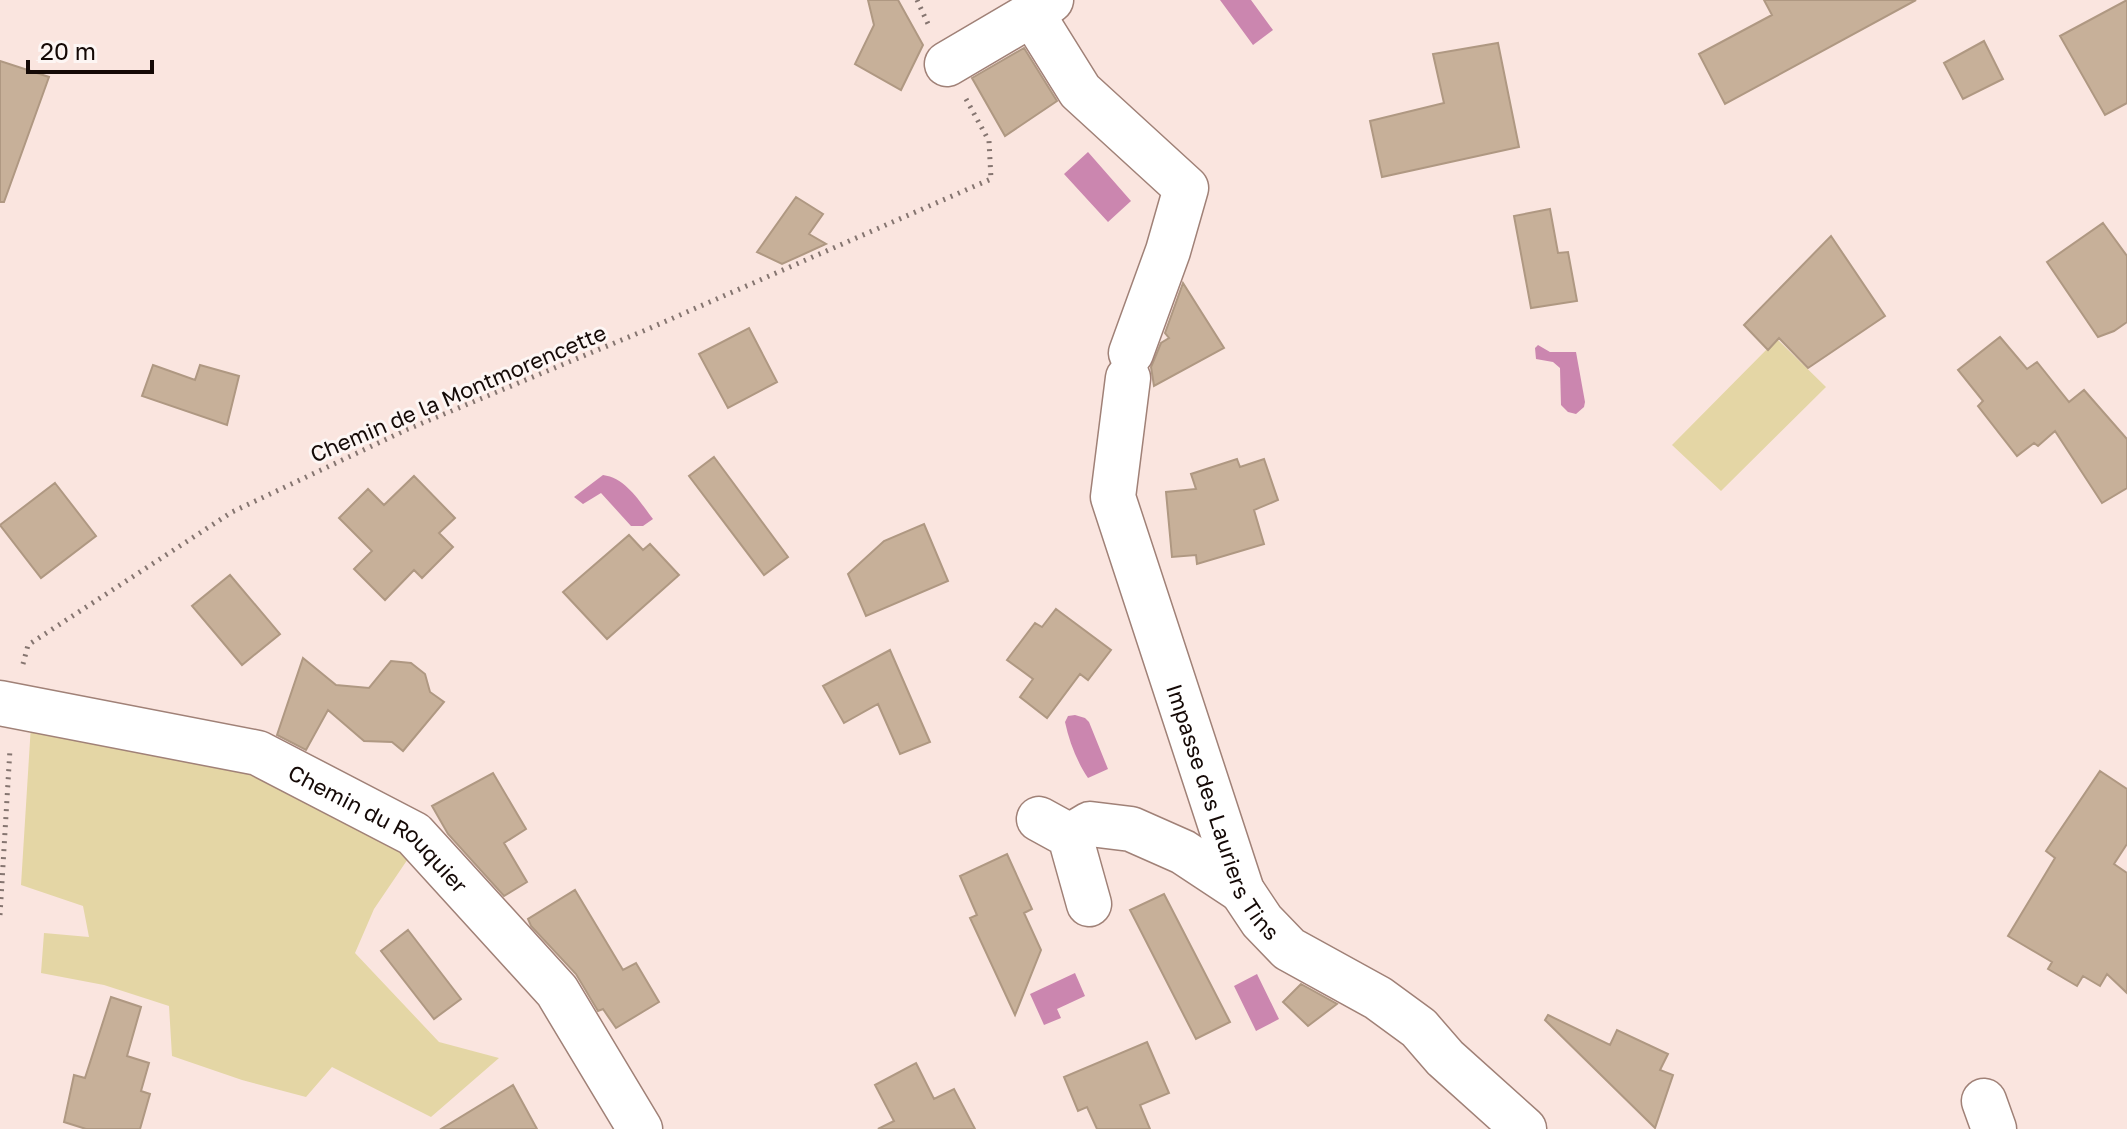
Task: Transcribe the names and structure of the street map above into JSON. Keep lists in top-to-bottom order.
{
  "streets": {
    "street": ["Impasse des Lauriers Tins", "Chemin du Rouquier"],
    "path": ["Chemin de la Montmorencette"]
  },
  "crossings": [
    ["Chemin de la Montmorencette", "Chemin du Rouquier"]
  ],
  "scale_bar": "20 m"
}
